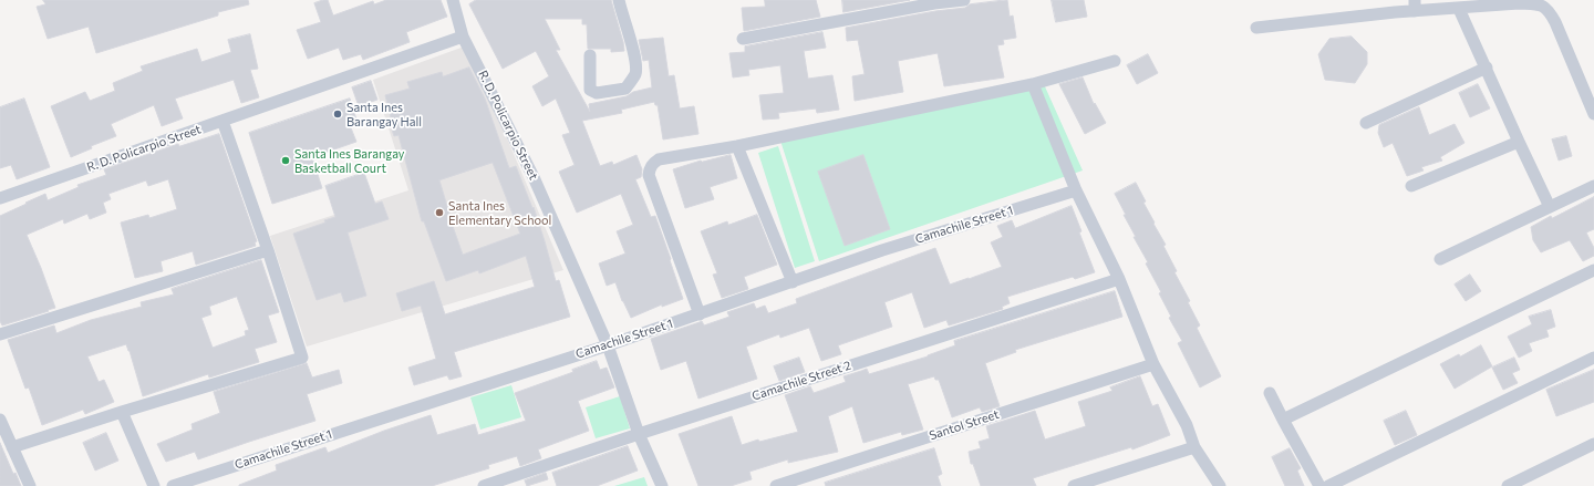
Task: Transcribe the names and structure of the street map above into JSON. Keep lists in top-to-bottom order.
{
  "streets": {
    "street": [
      "R. D. Policarpio Street",
      "Camachile Street 1",
      "Camachile Street 2",
      "Santol Street"
    ]
  },
  "crossings": [
    ["R. D. Policarpio Street", "Camachile Street 1"],
    ["R. D. Policarpio Street", "Camachile Street 2"]
  ],
  "places": ["Santa Ines Barangay Hall", "Santa Ines Barangay Basketball Court", "Santa Ines Elementary School"]
}
